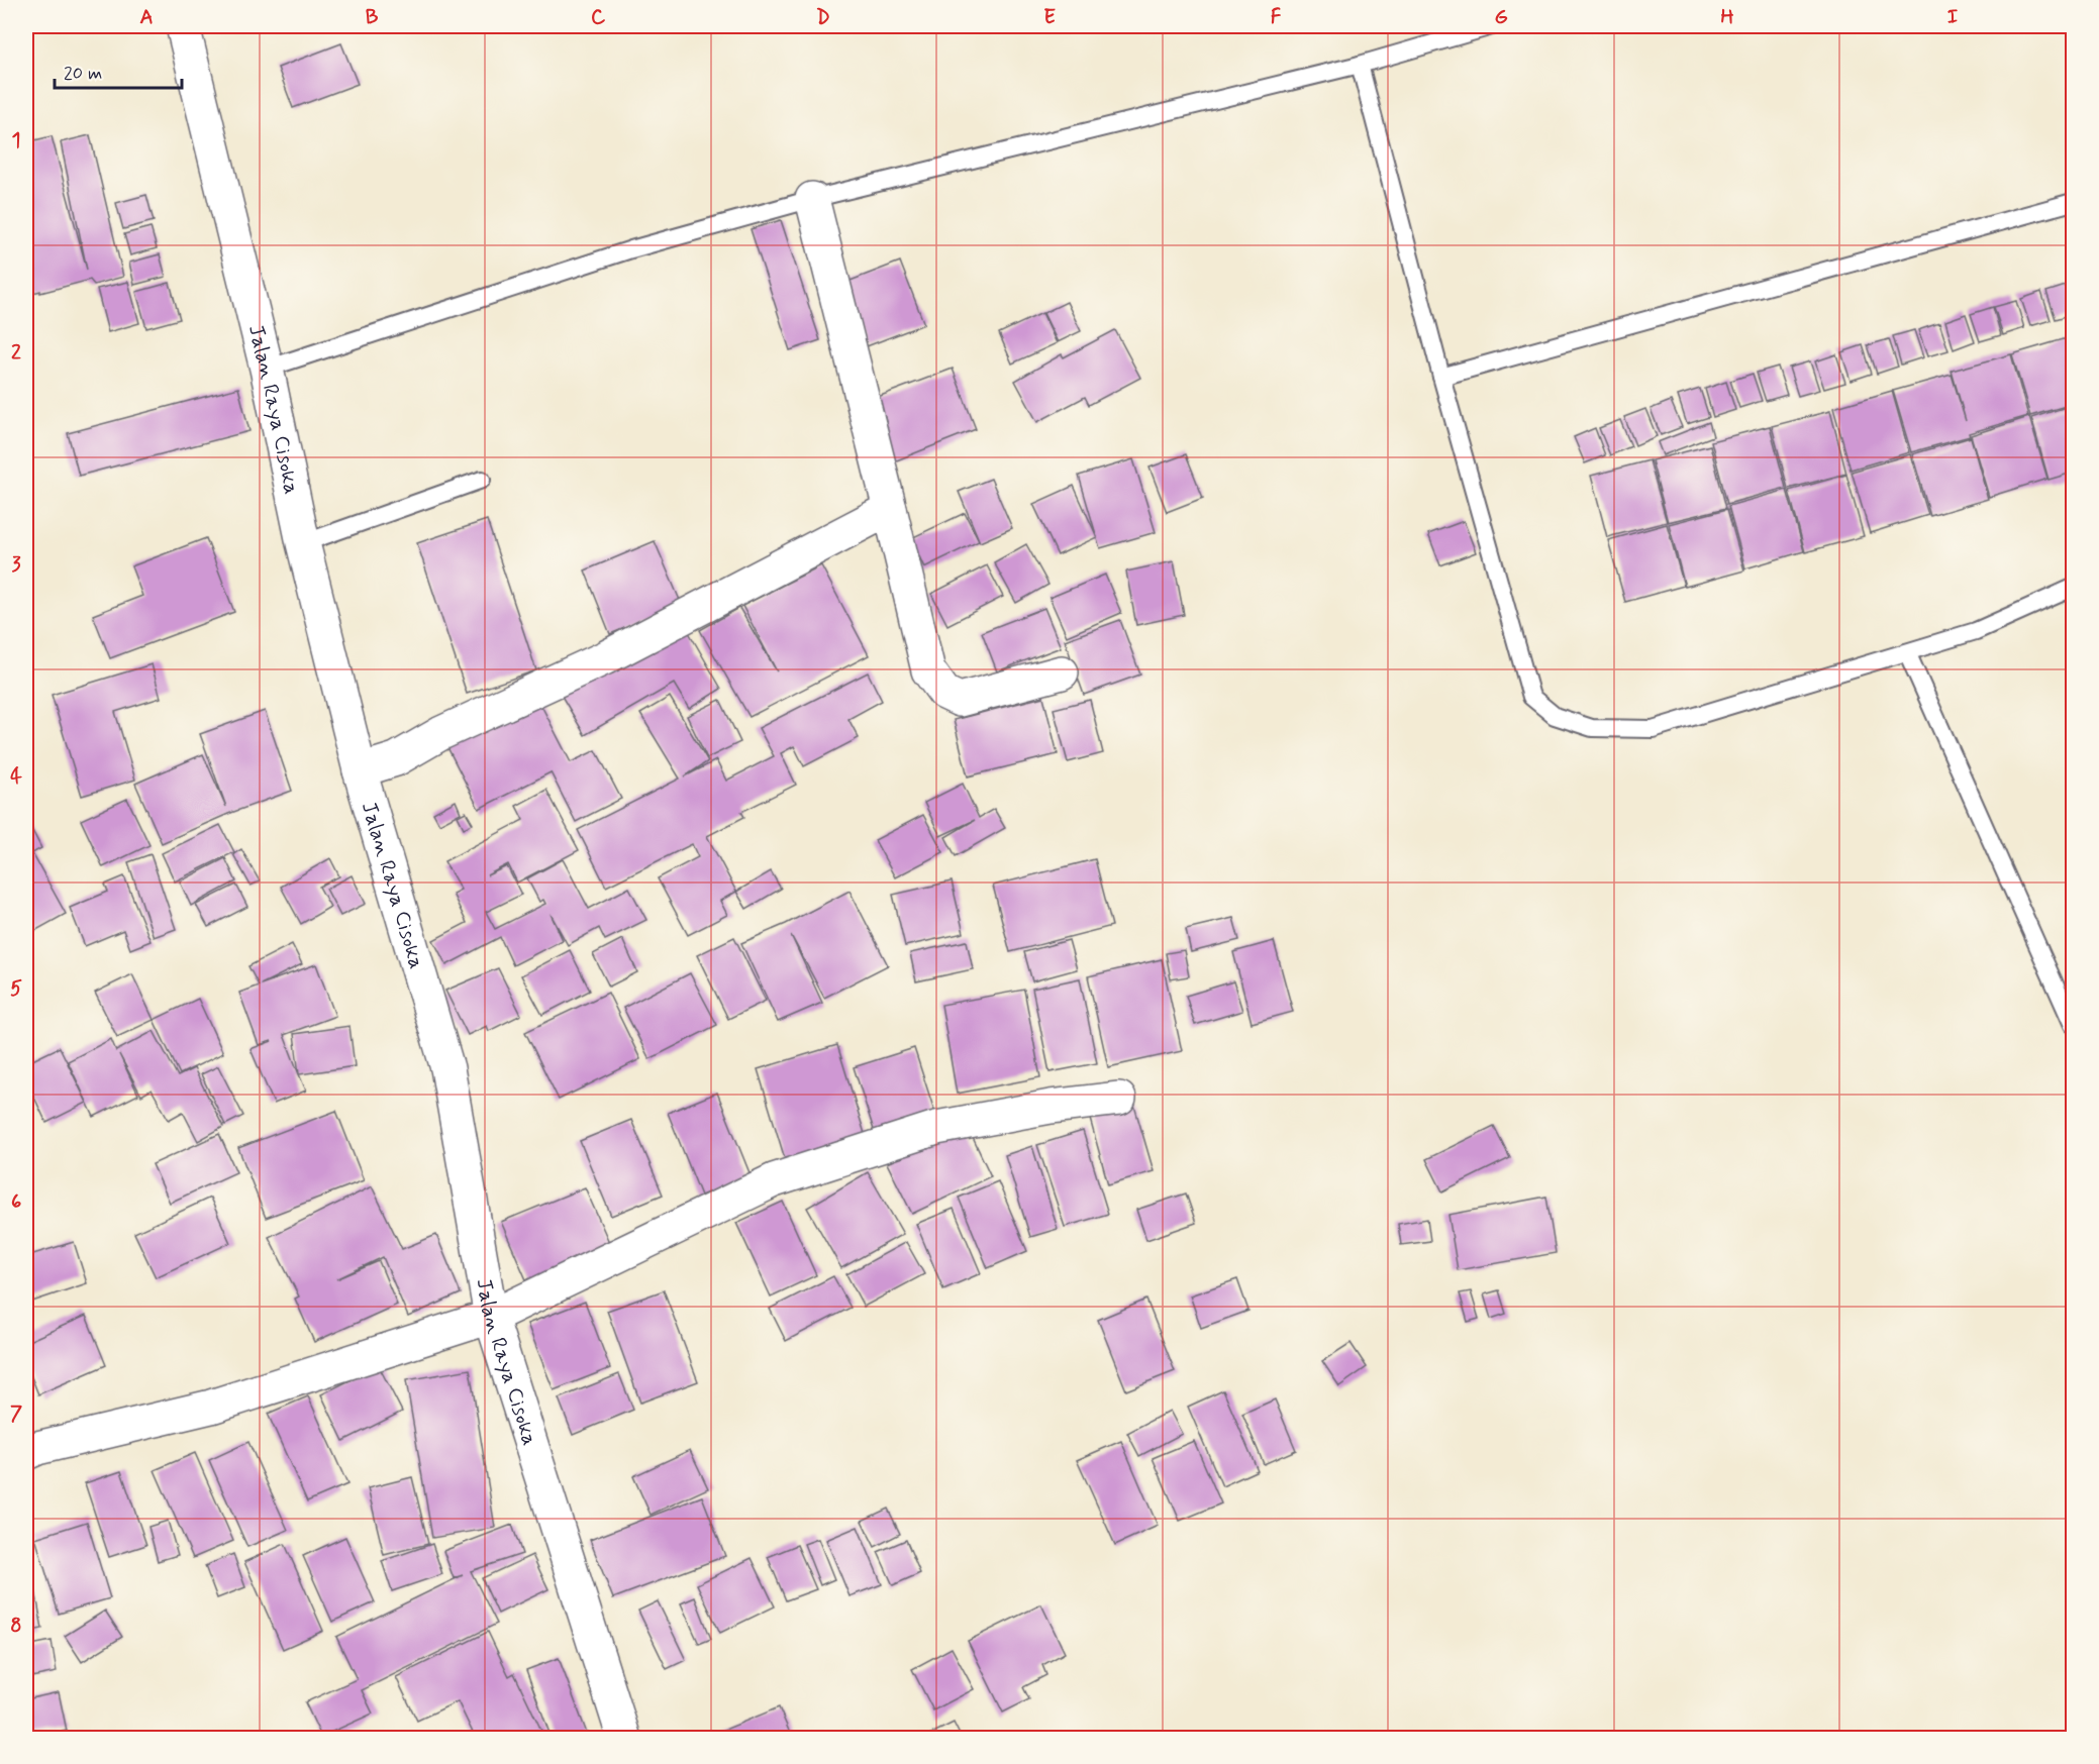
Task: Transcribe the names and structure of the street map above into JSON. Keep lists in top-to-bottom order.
{
  "streets": {
    "street": ["Jalan Raya Cisoka"]
  },
  "scale_bar": "20 m",
  "grid": {
    "columns": [
      "A",
      "B",
      "C",
      "D",
      "E",
      "F",
      "G",
      "H",
      "I"
    ],
    "rows": [
      "1",
      "2",
      "3",
      "4",
      "5",
      "6",
      "7",
      "8"
    ]
  }
}
